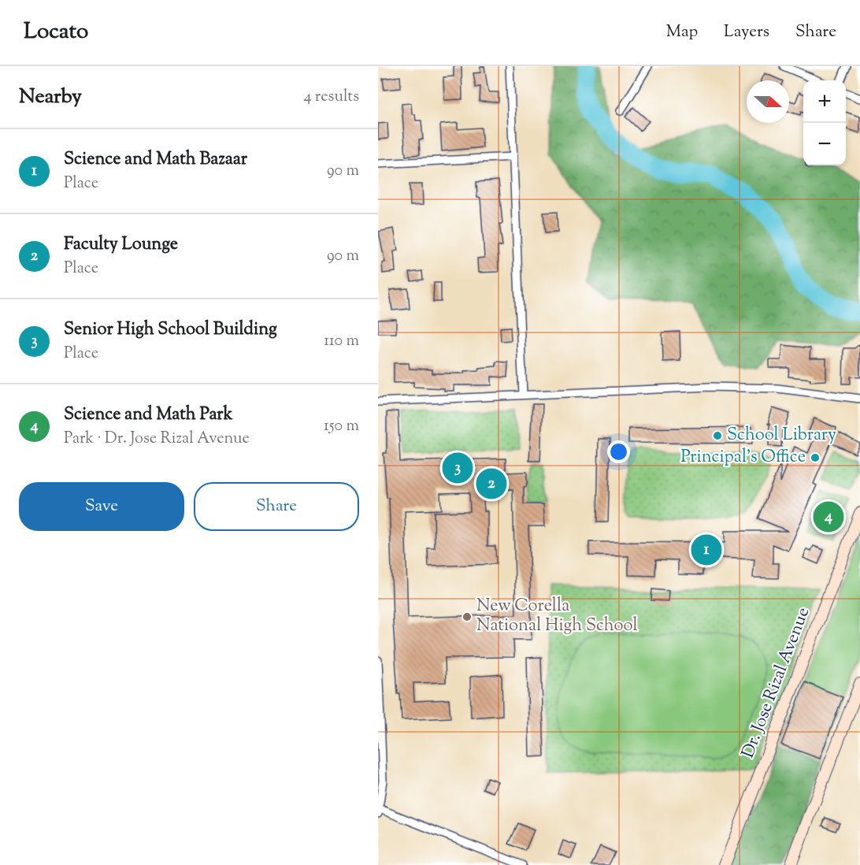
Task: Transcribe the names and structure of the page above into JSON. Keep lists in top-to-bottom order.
{
  "streets": {
    "main road": ["Dr. Jose Rizal Avenue"]
  },
  "places": ["School Library", "Principal's Office", "New Corella National High School"],
  "north": "right",
  "page": {
    "header": "Locato",
    "nav": ["Map", "Layers", "Share"],
    "heading": ["Nearby", "4 results"],
    "map_buttons": ["+", "−"],
    "list": [
      {
        "mark": "1",
        "name": "Science and Math Bazaar",
        "note": "Place",
        "value": "90 m"
      },
      {
        "mark": "2",
        "name": "Faculty Lounge",
        "note": "Place",
        "value": "90 m"
      },
      {
        "mark": "3",
        "name": "Senior High School Building",
        "note": "Place",
        "value": "110 m"
      },
      {
        "mark": "4",
        "name": "Science and Math Park",
        "note": "Park · Dr. Jose Rizal Avenue",
        "value": "150 m"
      }
    ],
    "pins": [
      "3",
      "2",
      "4",
      "1"
    ],
    "buttons": ["Save", "Share"]
  }
}
